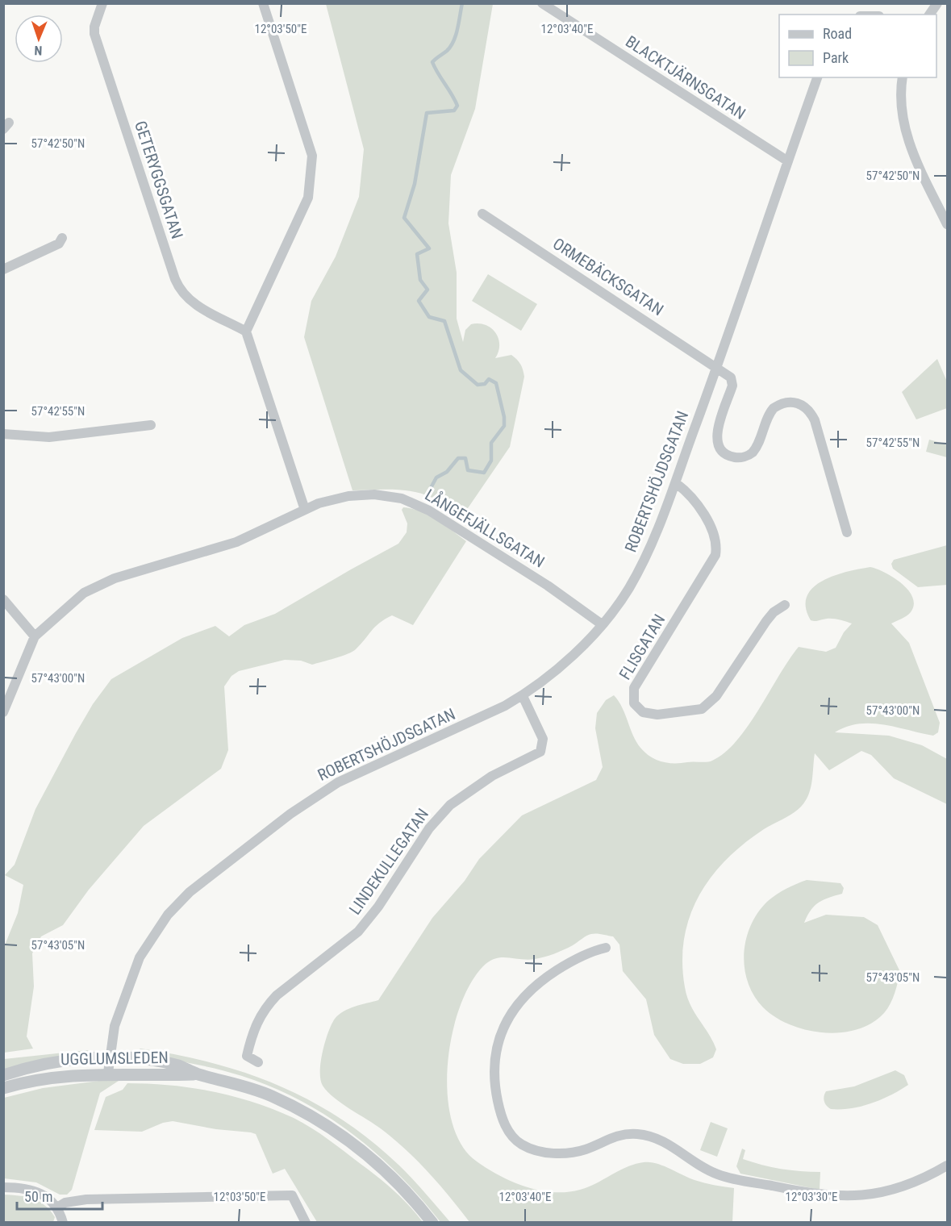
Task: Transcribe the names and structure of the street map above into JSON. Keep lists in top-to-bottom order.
{
  "streets": {
    "street": [
      "BLACKTJÄRNSGATAN",
      "GETERYGGSGATAN",
      "ORMEBÄCKSGATAN",
      "ROBERTSHÖJDSGATAN",
      "LÅNGEFJÄLLSGATAN",
      "FLISGATAN",
      "LINDEKULLEGATAN",
      "UGGLUMSLEDEN"
    ]
  },
  "crossings": [
    ["BLACKTJÄRNSGATAN", "ROBERTSHÖJDSGATAN"],
    ["ORMEBÄCKSGATAN", "ROBERTSHÖJDSGATAN"],
    ["ROBERTSHÖJDSGATAN", "LÅNGEFJÄLLSGATAN"],
    ["ROBERTSHÖJDSGATAN", "FLISGATAN"],
    ["ROBERTSHÖJDSGATAN", "LINDEKULLEGATAN"],
    ["ROBERTSHÖJDSGATAN", "UGGLUMSLEDEN"]
  ],
  "legend": ["Road", "Park"],
  "scale_bar": "50 m",
  "north": "bottom",
  "coordinates": [
    "12°03'50\"E",
    "12°03'40\"E",
    "57°42'50\"N",
    "57°42'55\"N",
    "57°43'00\"N",
    "57°43'05\"N",
    "12°03'30\"E"
  ]
}
